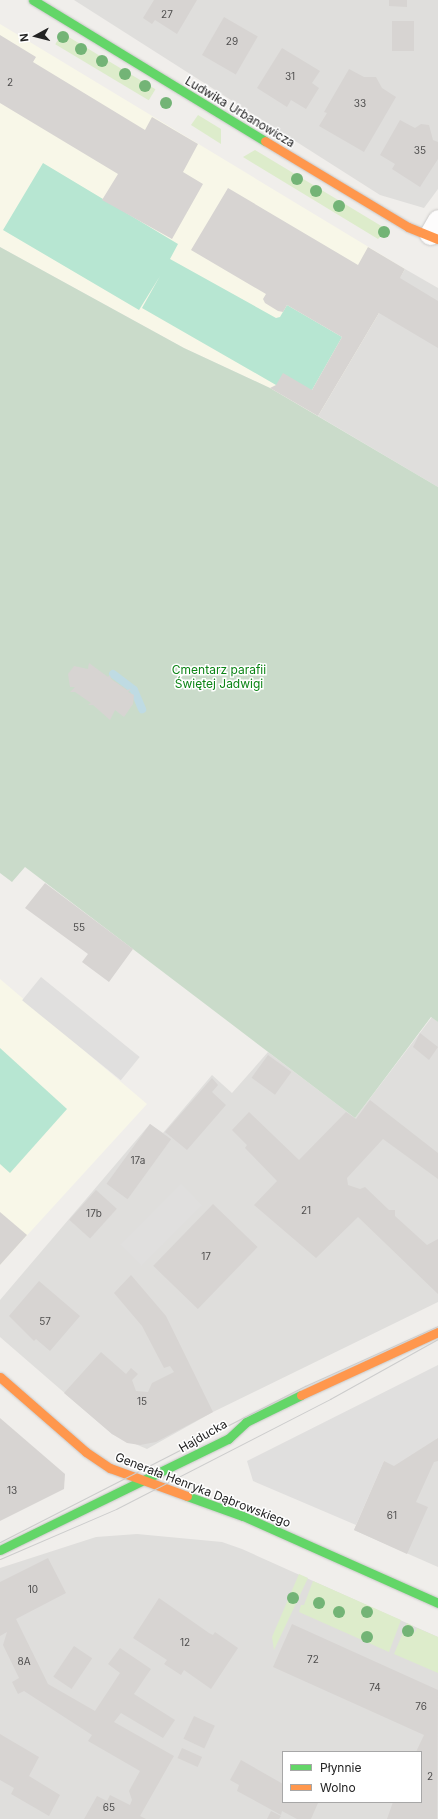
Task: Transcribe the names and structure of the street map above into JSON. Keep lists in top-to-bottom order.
{
  "streets": {
    "street": ["Ludwika Urbanowicza", "Hajducka", "Generała Henryka Dąbrowskiego"]
  },
  "crossings": [
    ["Hajducka", "Generała Henryka Dąbrowskiego"]
  ],
  "parks": ["Cmentarz parafii Świętej Jadwigi"],
  "house_numbers": [
    "27",
    "29",
    "31",
    "2",
    "33",
    "35",
    "55",
    "17a",
    "21",
    "17b",
    "17",
    "57",
    "15",
    "13",
    "61",
    "10",
    "12",
    "72",
    "8A",
    "74",
    "76",
    "2",
    "65"
  ],
  "legend": ["Płynnie", "Wolno"],
  "north": "left"
}
